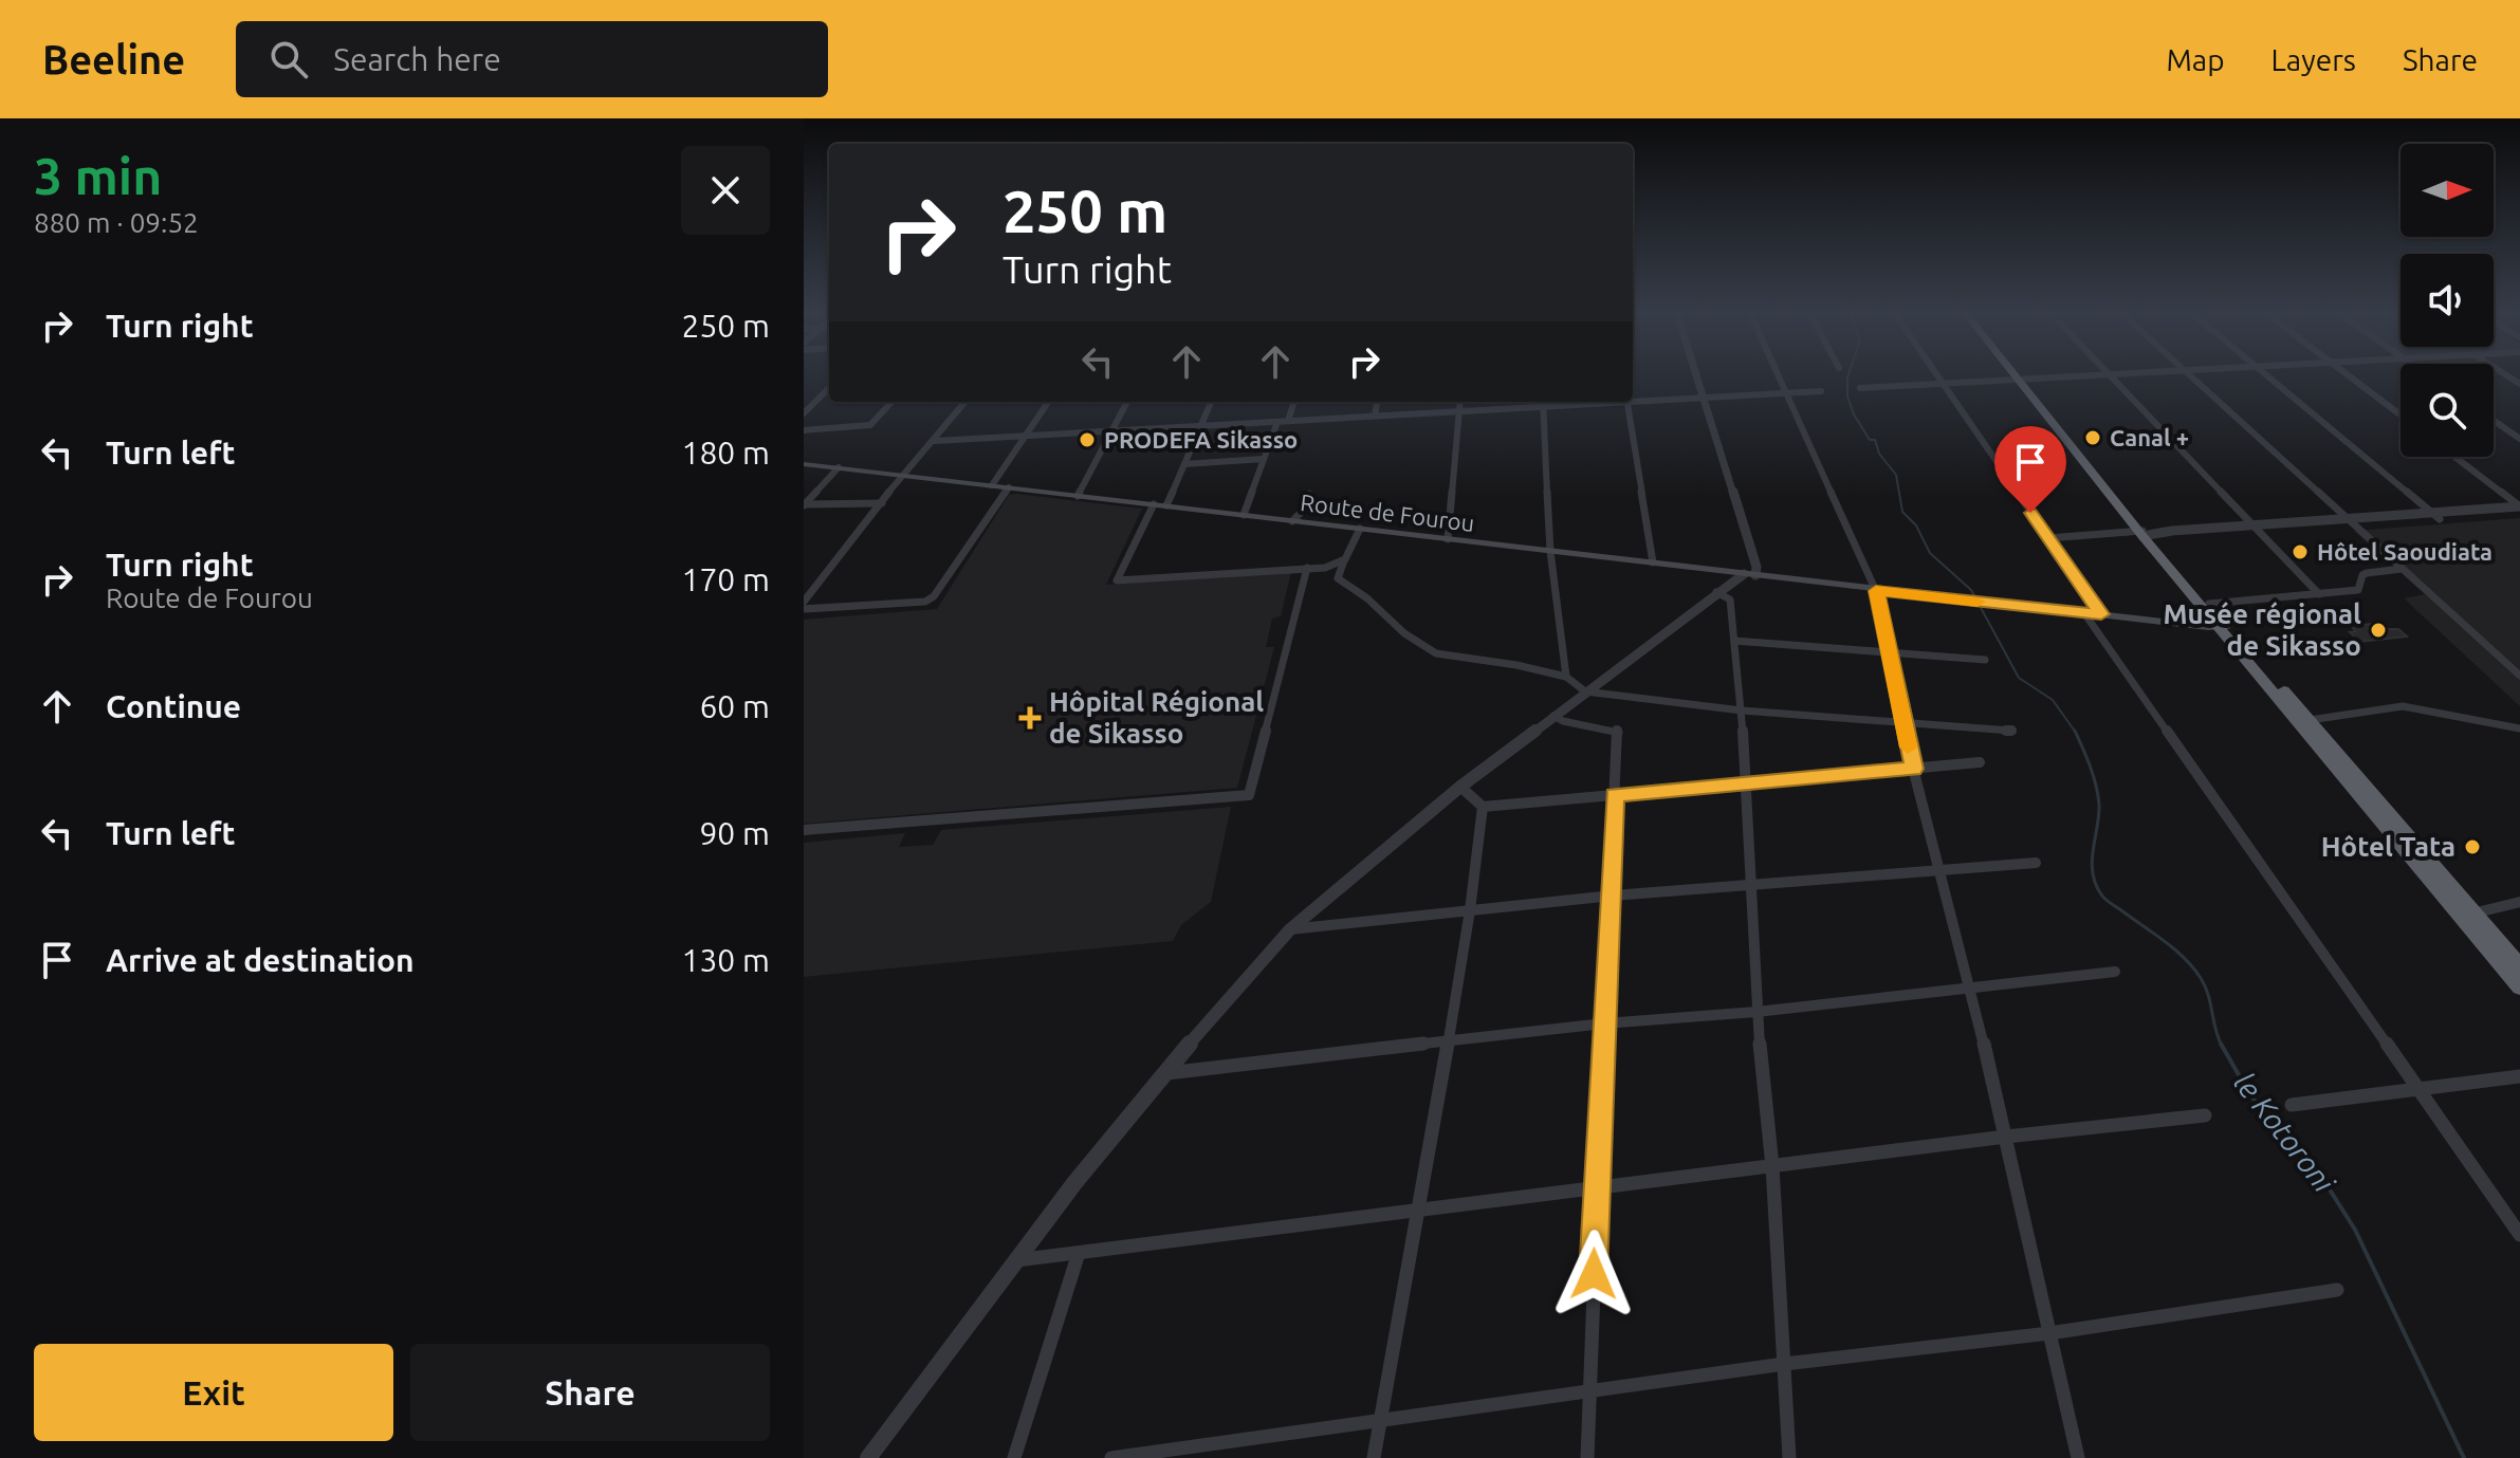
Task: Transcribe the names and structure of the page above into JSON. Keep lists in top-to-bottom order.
{
  "streets": {
    "main road": ["Route de Fourou"]
  },
  "water": ["le Kotoroni"],
  "places": {
    "other": [
      "Canal +",
      "PRODEFA Sikasso",
      "Hôtel Saoudiata",
      "Musée régional de Sikasso",
      "Hôtel Tata"
    ],
    "health": ["Hôpital Régional de Sikasso"]
  },
  "north": "right",
  "page": {
    "header": "Beeline",
    "search": "Search here",
    "nav": ["Map", "Layers", "Share"],
    "heading": ["3 min", "880 m · 09:52"],
    "turn": ["250 m", "Turn right"],
    "list": [
      {
        "name": "Turn right",
        "value": "250 m"
      },
      {
        "name": "Turn left",
        "value": "180 m"
      },
      {
        "name": "Turn right",
        "note": "Route de Fourou",
        "value": "170 m"
      },
      {
        "name": "Continue",
        "value": "60 m"
      },
      {
        "name": "Turn left",
        "value": "90 m"
      },
      {
        "name": "Arrive at destination",
        "value": "130 m"
      }
    ],
    "buttons": ["Exit", "Share"]
  }
}
